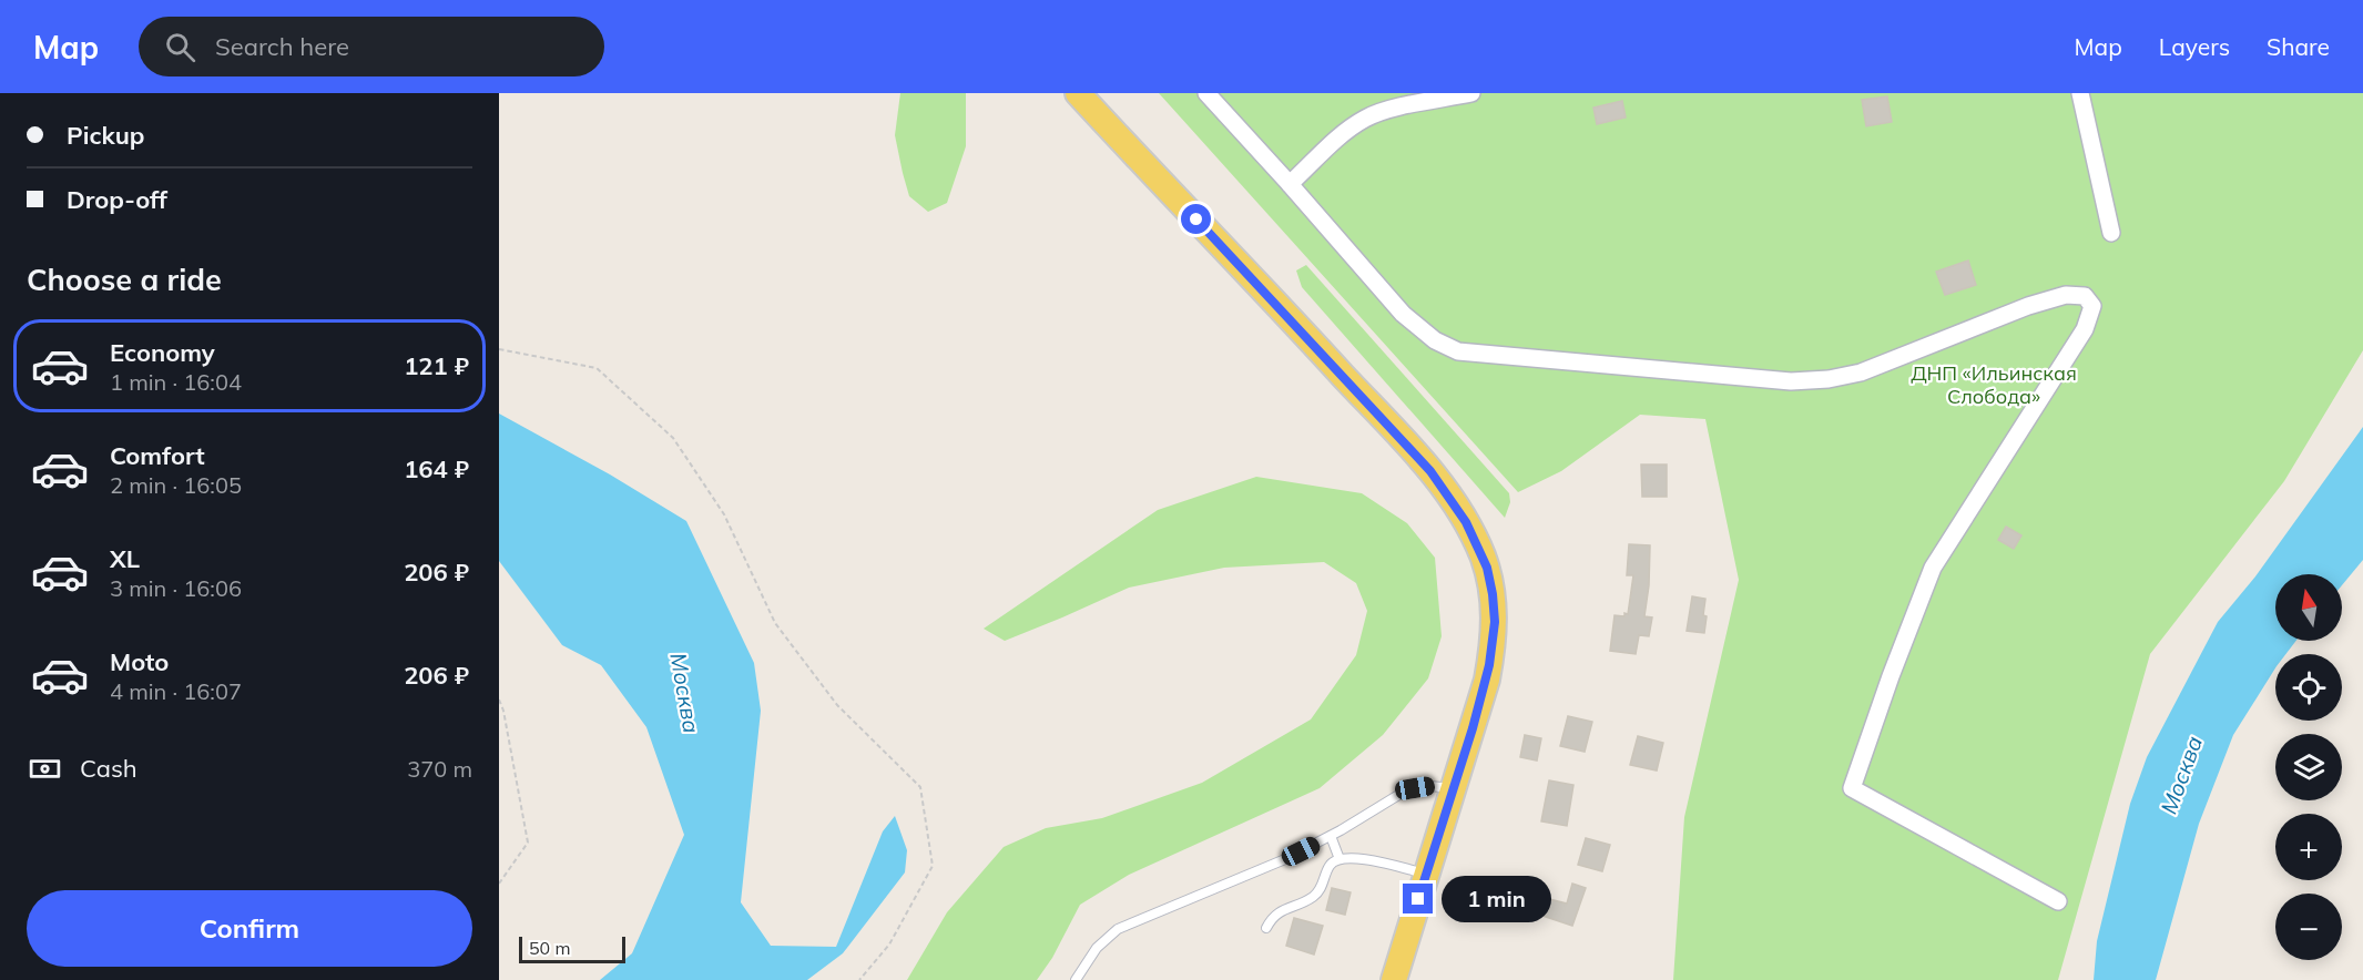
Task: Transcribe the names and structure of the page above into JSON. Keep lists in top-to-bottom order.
{
  "water": ["Москва"],
  "parks": ["ДНП «Ильинская Слобода»"],
  "scale_bar": "50 m",
  "north": "top",
  "page": {
    "header": "Map",
    "search": "Search here",
    "nav": ["Map", "Layers", "Share"],
    "banner": ["Pickup", "Drop-off"],
    "heading": "Choose a ride",
    "list": [
      {
        "name": "Economy",
        "note": "1 min · 16:04",
        "value": "121 ₽"
      },
      {
        "name": "Comfort",
        "note": "2 min · 16:05",
        "value": "164 ₽"
      },
      {
        "name": "XL",
        "note": "3 min · 16:06",
        "value": "206 ₽"
      },
      {
        "name": "Moto",
        "note": "4 min · 16:07",
        "value": "206 ₽"
      }
    ],
    "map_buttons": ["+", "−"],
    "pay": ["Cash", "370 m"],
    "bubble": "1 min",
    "buttons": "Confirm",
    "scale": "50 m"
  }
}
